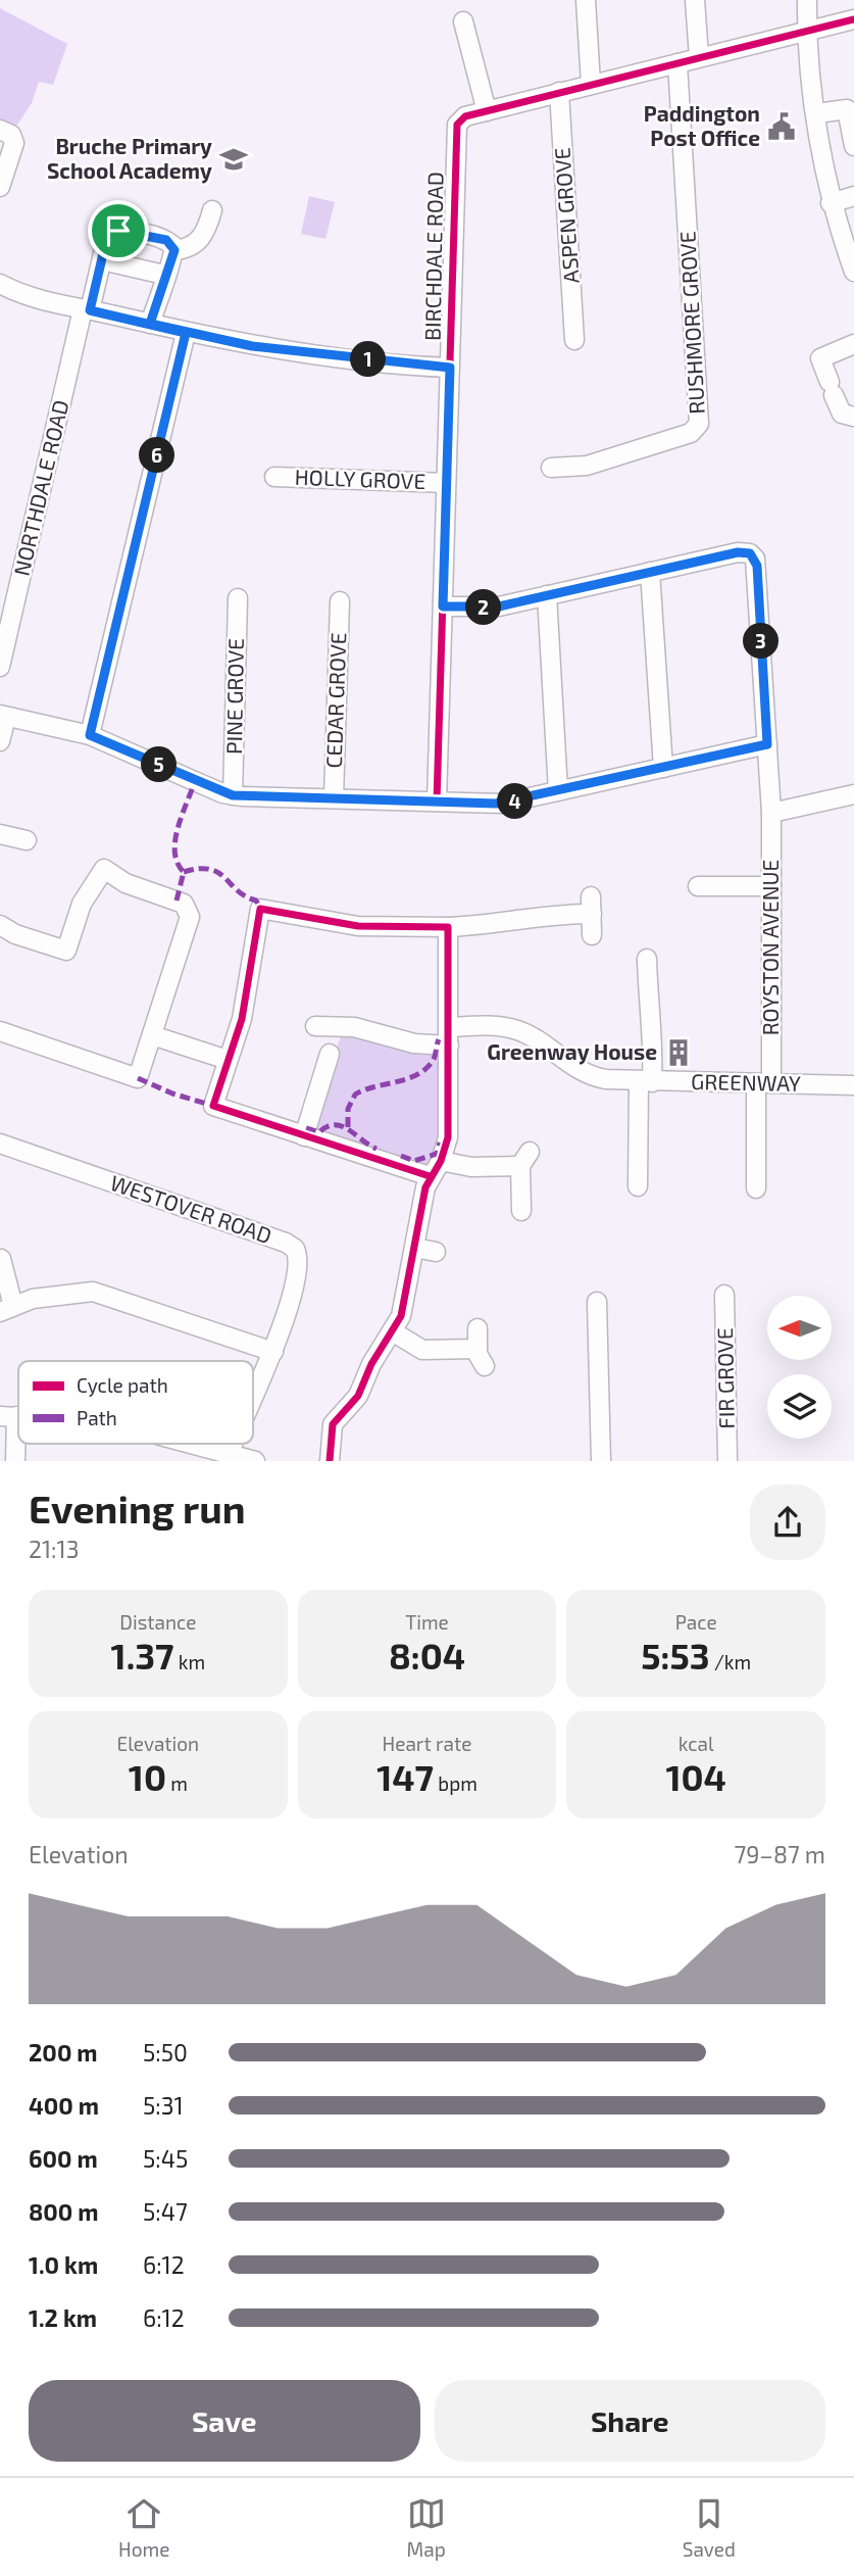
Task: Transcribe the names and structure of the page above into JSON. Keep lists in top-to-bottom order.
{
  "streets": {
    "street": [
      "ASPEN GROVE",
      "BIRCHDALE ROAD",
      "RUSHMORE GROVE",
      "HOLLY GROVE",
      "NORTHDALE ROAD",
      "PINE GROVE",
      "CEDAR GROVE",
      "ROYSTON AVENUE",
      "GREENWAY",
      "WESTOVER ROAD",
      "FIR GROVE"
    ]
  },
  "crossings": [
    ["ASPEN GROVE", "BIRCHDALE ROAD"],
    ["BIRCHDALE ROAD", "RUSHMORE GROVE"],
    ["BIRCHDALE ROAD", "HOLLY GROVE"],
    ["ROYSTON AVENUE", "GREENWAY"]
  ],
  "places": {
    "public building": ["Paddington Post Office"],
    "school or university": ["Bruche Primary School Academy"],
    "building": ["Greenway House"]
  },
  "legend": ["Cycle path", "Path"],
  "north": "left",
  "page": {
    "pins": [
      "1",
      "6",
      "2",
      "3",
      "5",
      "4"
    ],
    "heading": ["Evening run", "21:13"],
    "stats": [
      ["Distance", "1.37 km"],
      ["Time", "8:04"],
      ["Pace", "5:53 /km"],
      ["Elevation", "10 m"],
      ["Heart rate", "147 bpm"],
      ["kcal", "104"]
    ],
    "chart": ["Elevation", "79–87 m"],
    "list": [
      {
        "name": "200 m",
        "note": "5:50"
      },
      {
        "name": "400 m",
        "note": "5:31"
      },
      {
        "name": "600 m",
        "note": "5:45"
      },
      {
        "name": "800 m",
        "note": "5:47"
      },
      {
        "name": "1.0 km",
        "note": "6:12"
      },
      {
        "name": "1.2 km",
        "note": "6:12"
      }
    ],
    "buttons": ["Save", "Share"],
    "tabs": ["Home", "Map", "Saved"]
  }
}
